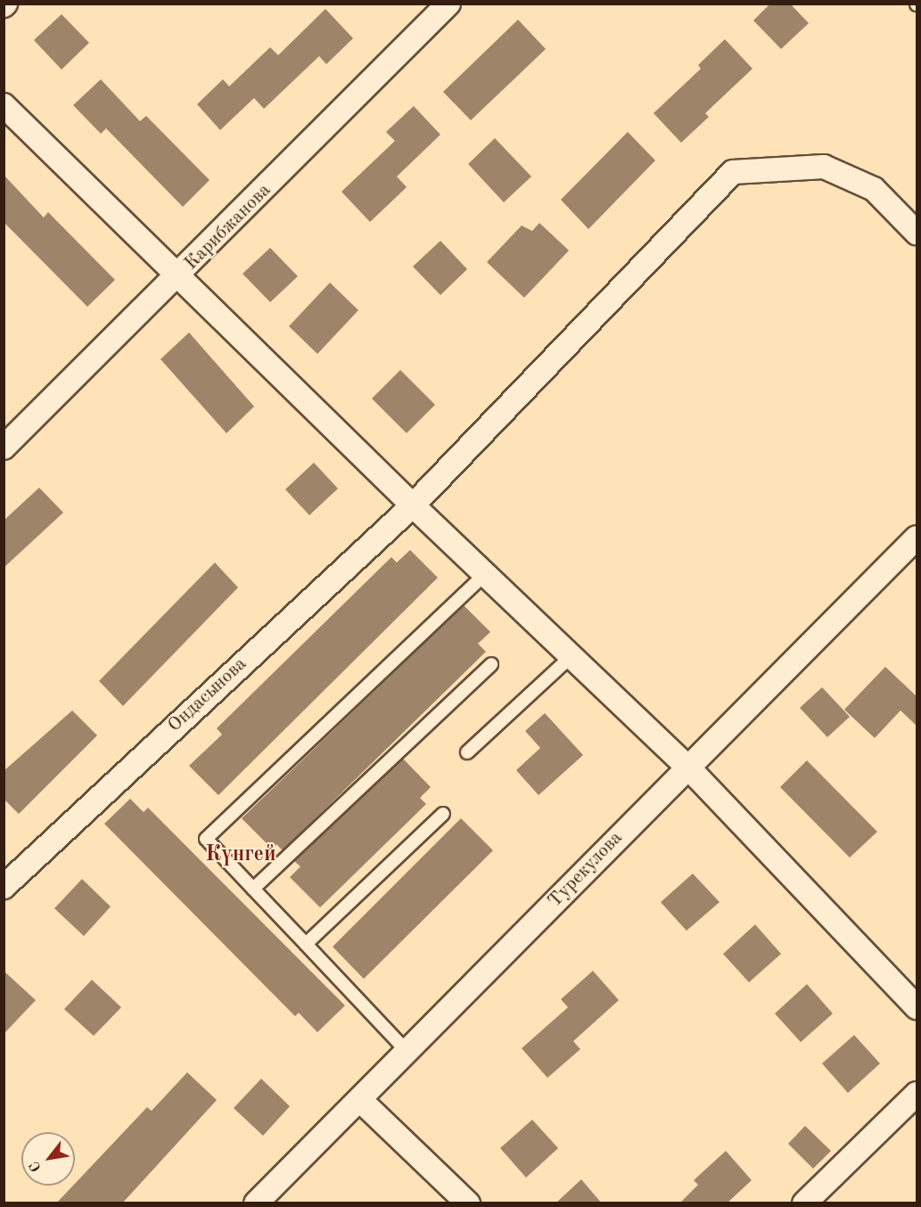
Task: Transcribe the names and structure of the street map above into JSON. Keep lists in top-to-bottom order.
{
  "streets": {
    "street": ["Карибжанова", "Ондасынова", "Турекулова"]
  },
  "districts": ["Күнгей"],
  "north": "bottom left"
}
